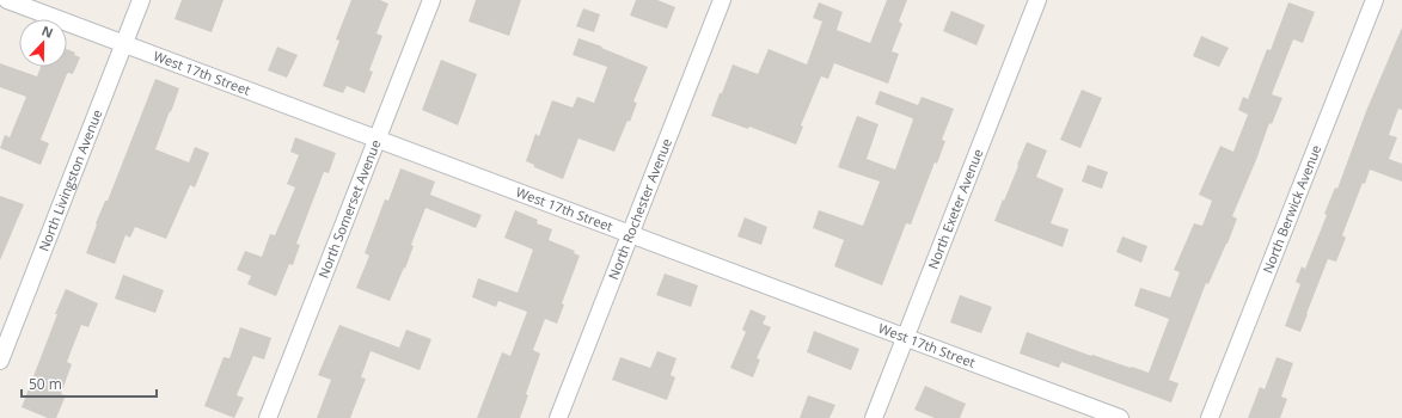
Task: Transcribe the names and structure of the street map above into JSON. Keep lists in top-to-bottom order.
{
  "streets": {
    "street": [
      "West 17th Street",
      "North Livingston Avenue",
      "North Somerset Avenue",
      "North Rochester Avenue",
      "North Exeter Avenue",
      "North Berwick Avenue"
    ]
  },
  "crossings": [
    ["West 17th Street", "North Livingston Avenue"],
    ["West 17th Street", "North Somerset Avenue"],
    ["West 17th Street", "North Rochester Avenue"],
    ["West 17th Street", "North Exeter Avenue"]
  ],
  "scale_bar": "50 m",
  "north": "top"
}
